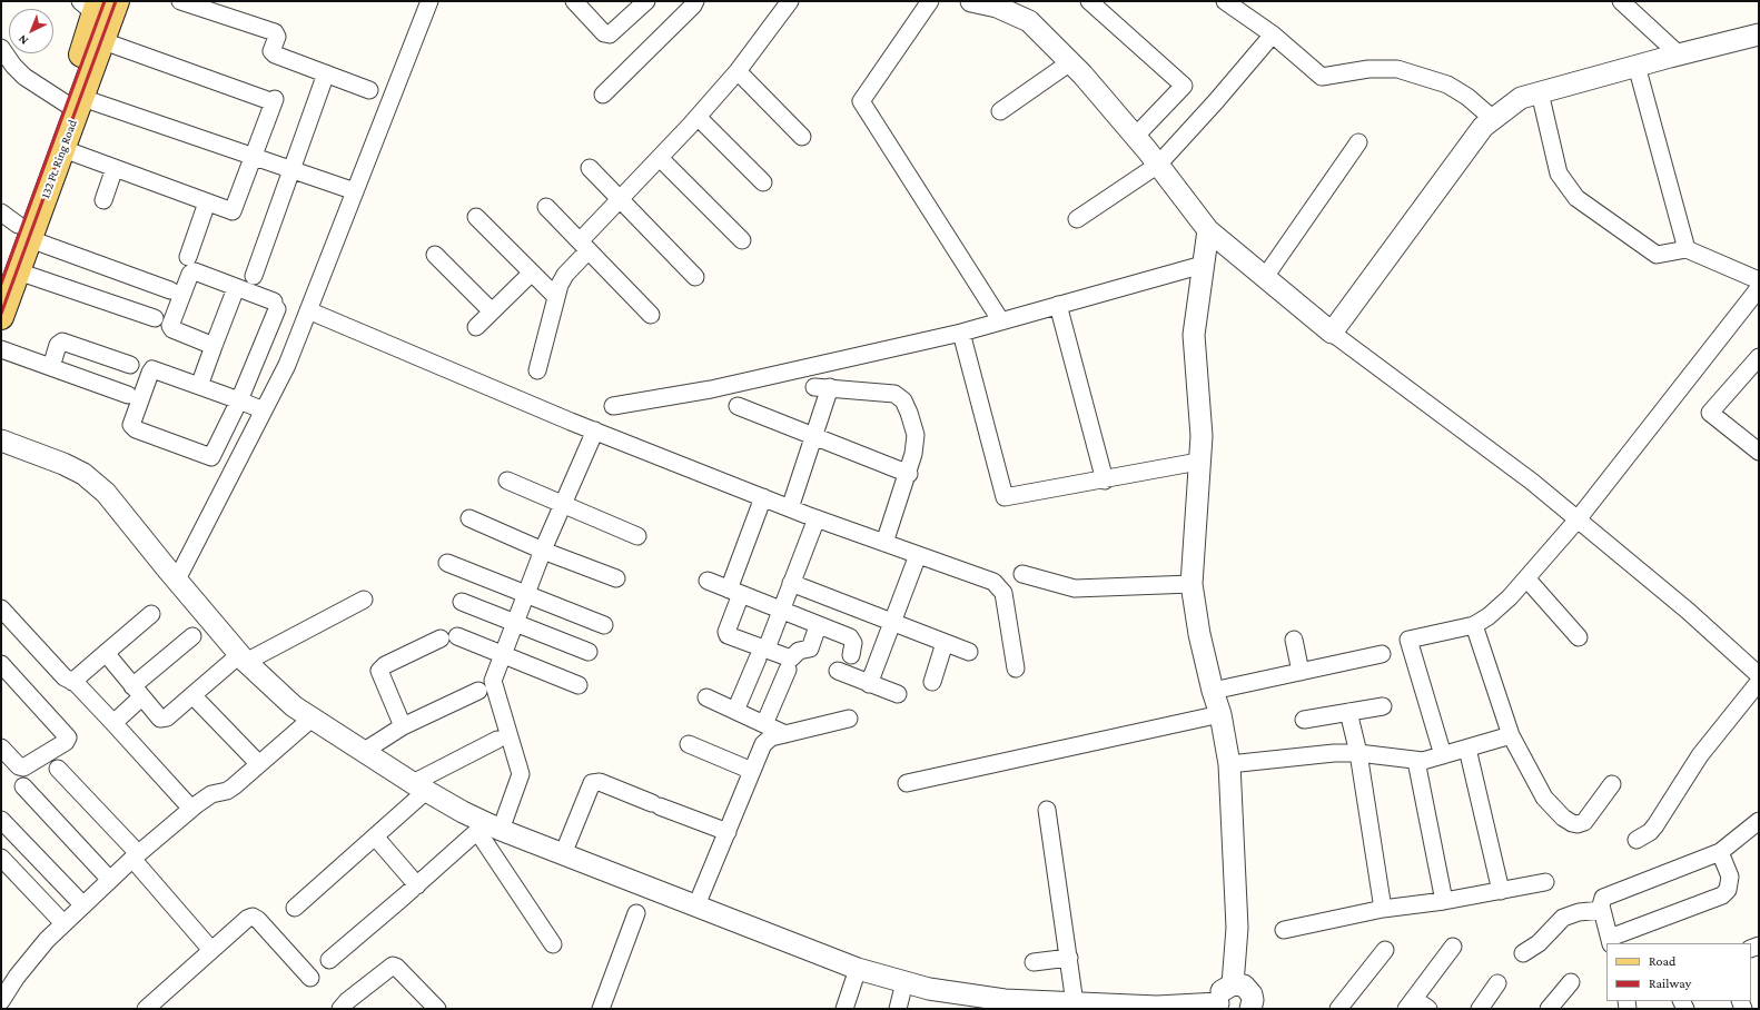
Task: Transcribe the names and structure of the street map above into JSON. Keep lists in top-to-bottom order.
{
  "streets": {
    "main road": ["132 Ft. Ring Road"]
  },
  "legend": ["Road", "Railway"],
  "north": "bottom left"
}
